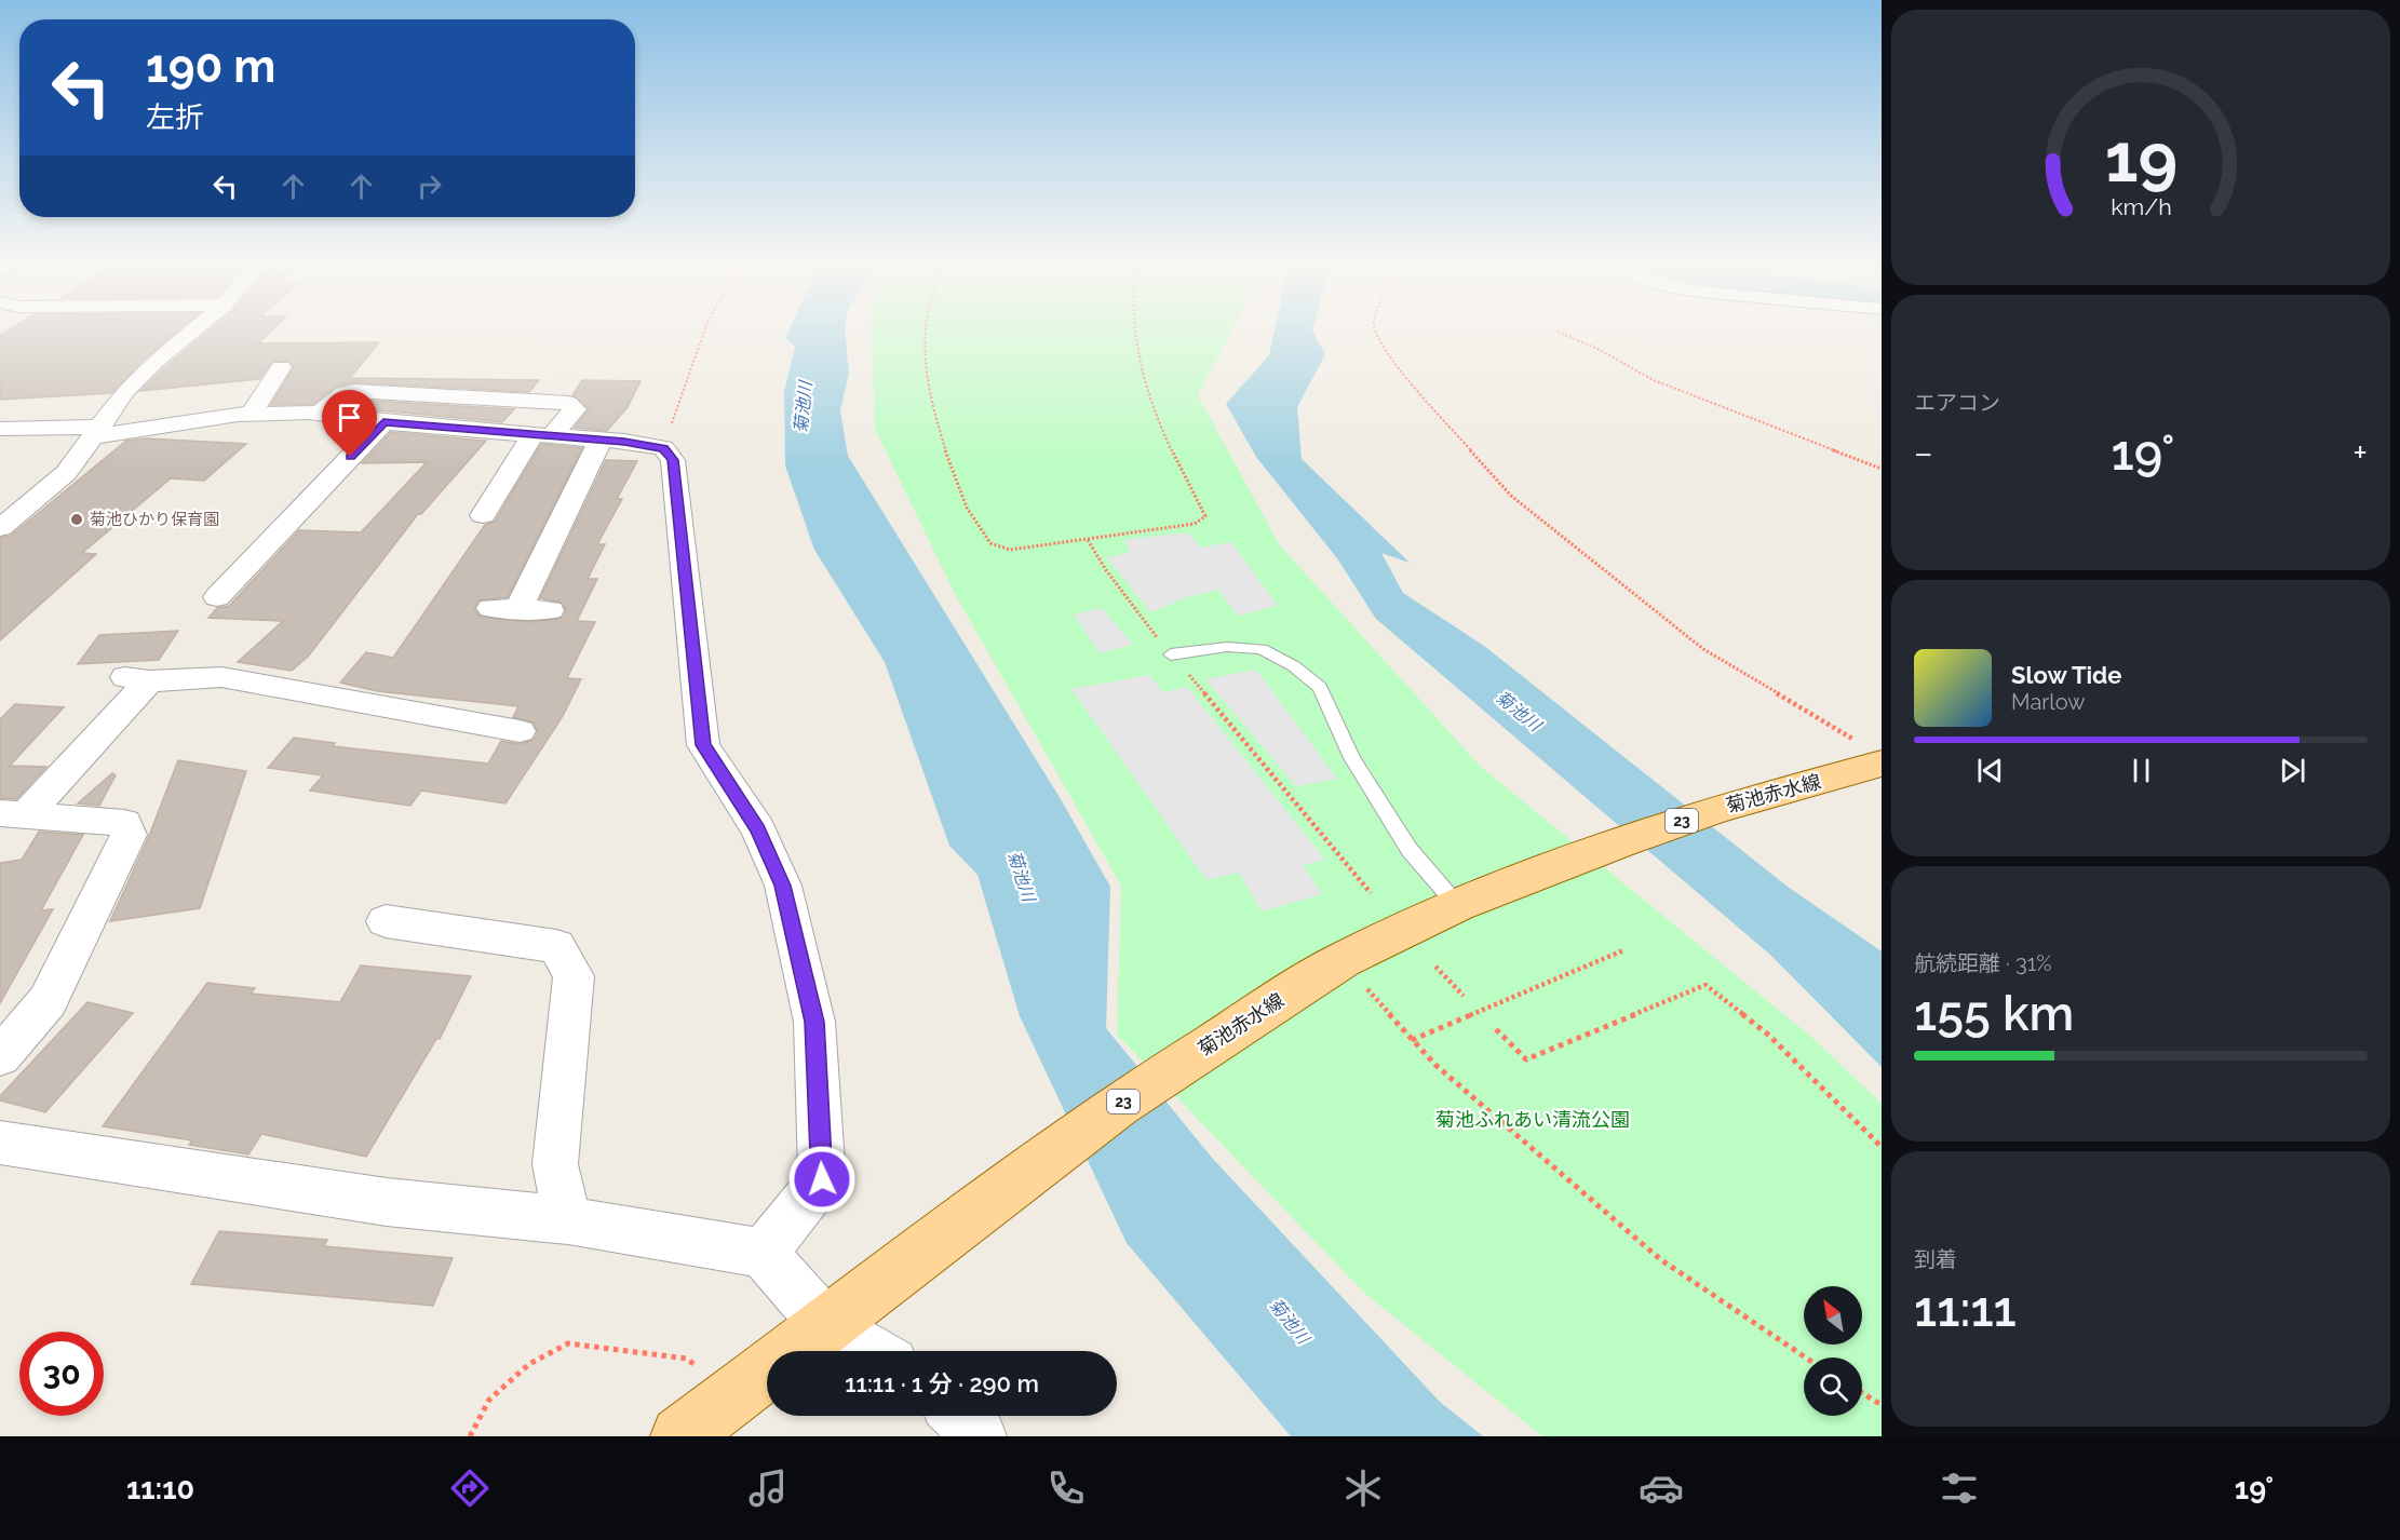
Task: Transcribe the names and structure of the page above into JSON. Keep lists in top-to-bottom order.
{
  "streets": {
    "main road": ["菊池赤水線", "23"]
  },
  "water": ["菊池川"],
  "parks": ["菊池ふれあい清流公園"],
  "places": ["菊池ひかり保育園"],
  "north": "top left",
  "page": {
    "turn": ["190 m", "左折"],
    "tile": [
      "エアコン",
      ["航続距離 · 31%", "155 km"],
      ["到着", "11:11"]
    ],
    "heat": ["−", "19°", "+"],
    "song": ["Slow Tide", "Marlow"],
    "limit": "30",
    "trip": "11:11 · 1 分 · 290 m",
    "tabs": ["11:10", "19°"],
    "gauge": ["19", "km/h"]
  }
}
